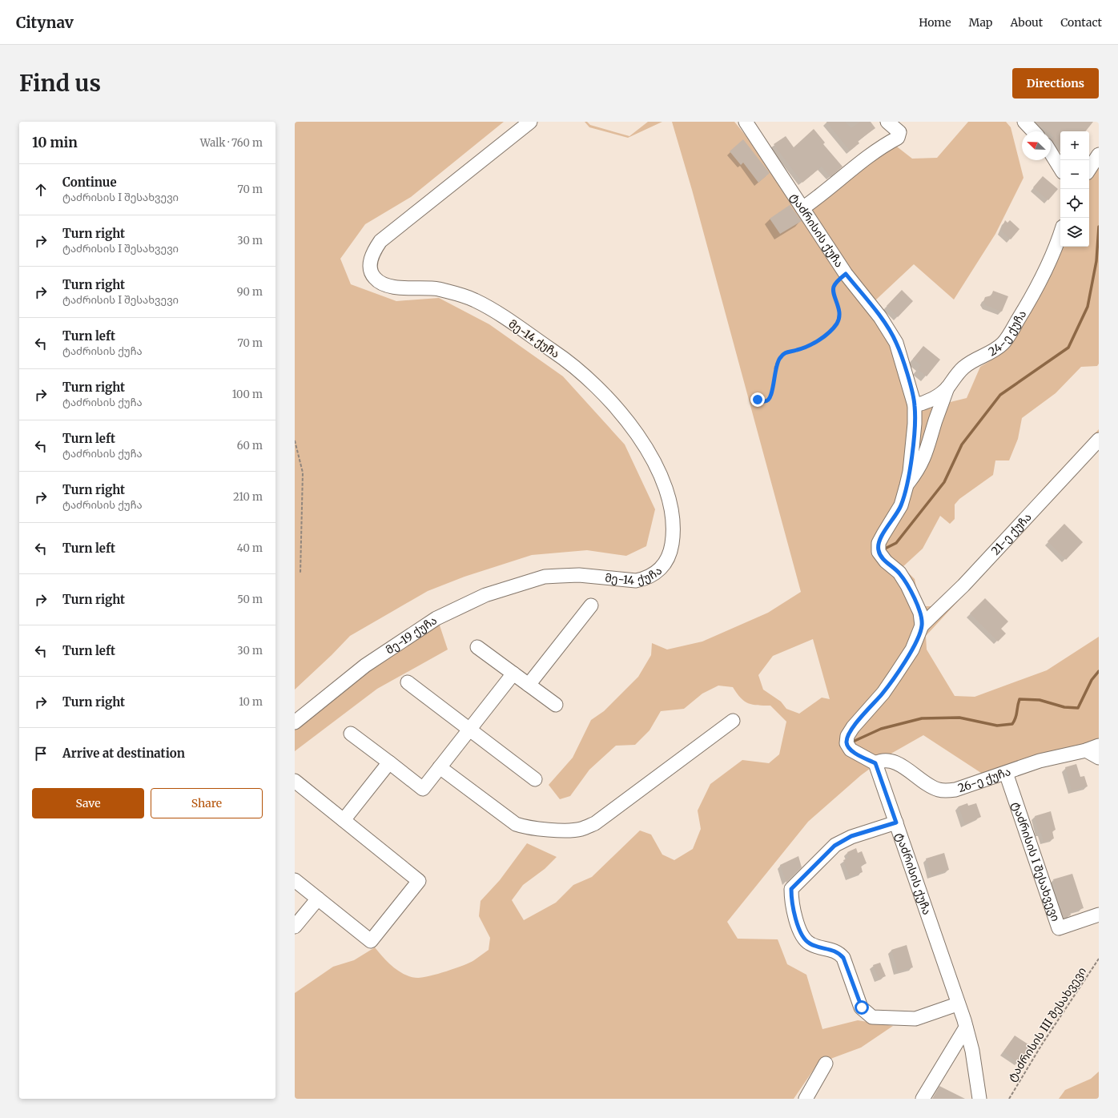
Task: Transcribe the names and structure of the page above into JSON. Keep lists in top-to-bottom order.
{
  "streets": {
    "street": [
      "ტაძრისის ქუჩა",
      "24-ე ქუჩა",
      "მე-14 ქუჩა",
      "21-ე ქუჩა",
      "მე-19 ქუჩა",
      "26-ე ქუჩა",
      "ტაძრისის I შესახვევი"
    ],
    "path": ["ტაძრისის III შესახვევი"]
  },
  "crossings": [
    ["ტაძრისის ქუჩა", "24-ე ქუჩა"],
    ["ტაძრისის ქუჩა", "21-ე ქუჩა"],
    ["ტაძრისის ქუჩა", "26-ე ქუჩა"],
    ["მე-14 ქუჩა", "მე-19 ქუჩა"],
    ["26-ე ქუჩა", "ტაძრისის I შესახვევი"]
  ],
  "north": "top left",
  "page": {
    "header": "Citynav",
    "nav": [
      "Home",
      "Map",
      "About",
      "Contact"
    ],
    "buttons": [
      "Directions",
      ["Save", "Share"]
    ],
    "title": "Find us",
    "heading": ["10 min", "Walk · 760 m"],
    "map_buttons": ["+", "−"],
    "list": [
      ["Continue", "ტაძრისის I შესახვევი", "70 m"],
      ["Turn right", "ტაძრისის I შესახვევი", "30 m"],
      ["Turn right", "ტაძრისის I შესახვევი", "90 m"],
      ["Turn left", "ტაძრისის ქუჩა", "70 m"],
      ["Turn right", "ტაძრისის ქუჩა", "100 m"],
      ["Turn left", "ტაძრისის ქუჩა", "60 m"],
      ["Turn right", "ტაძრისის ქუჩა", "210 m"],
      ["Turn left", "40 m"],
      ["Turn right", "50 m"],
      ["Turn left", "30 m"],
      ["Turn right", "10 m"],
      "Arrive at destination"
    ]
  }
}
